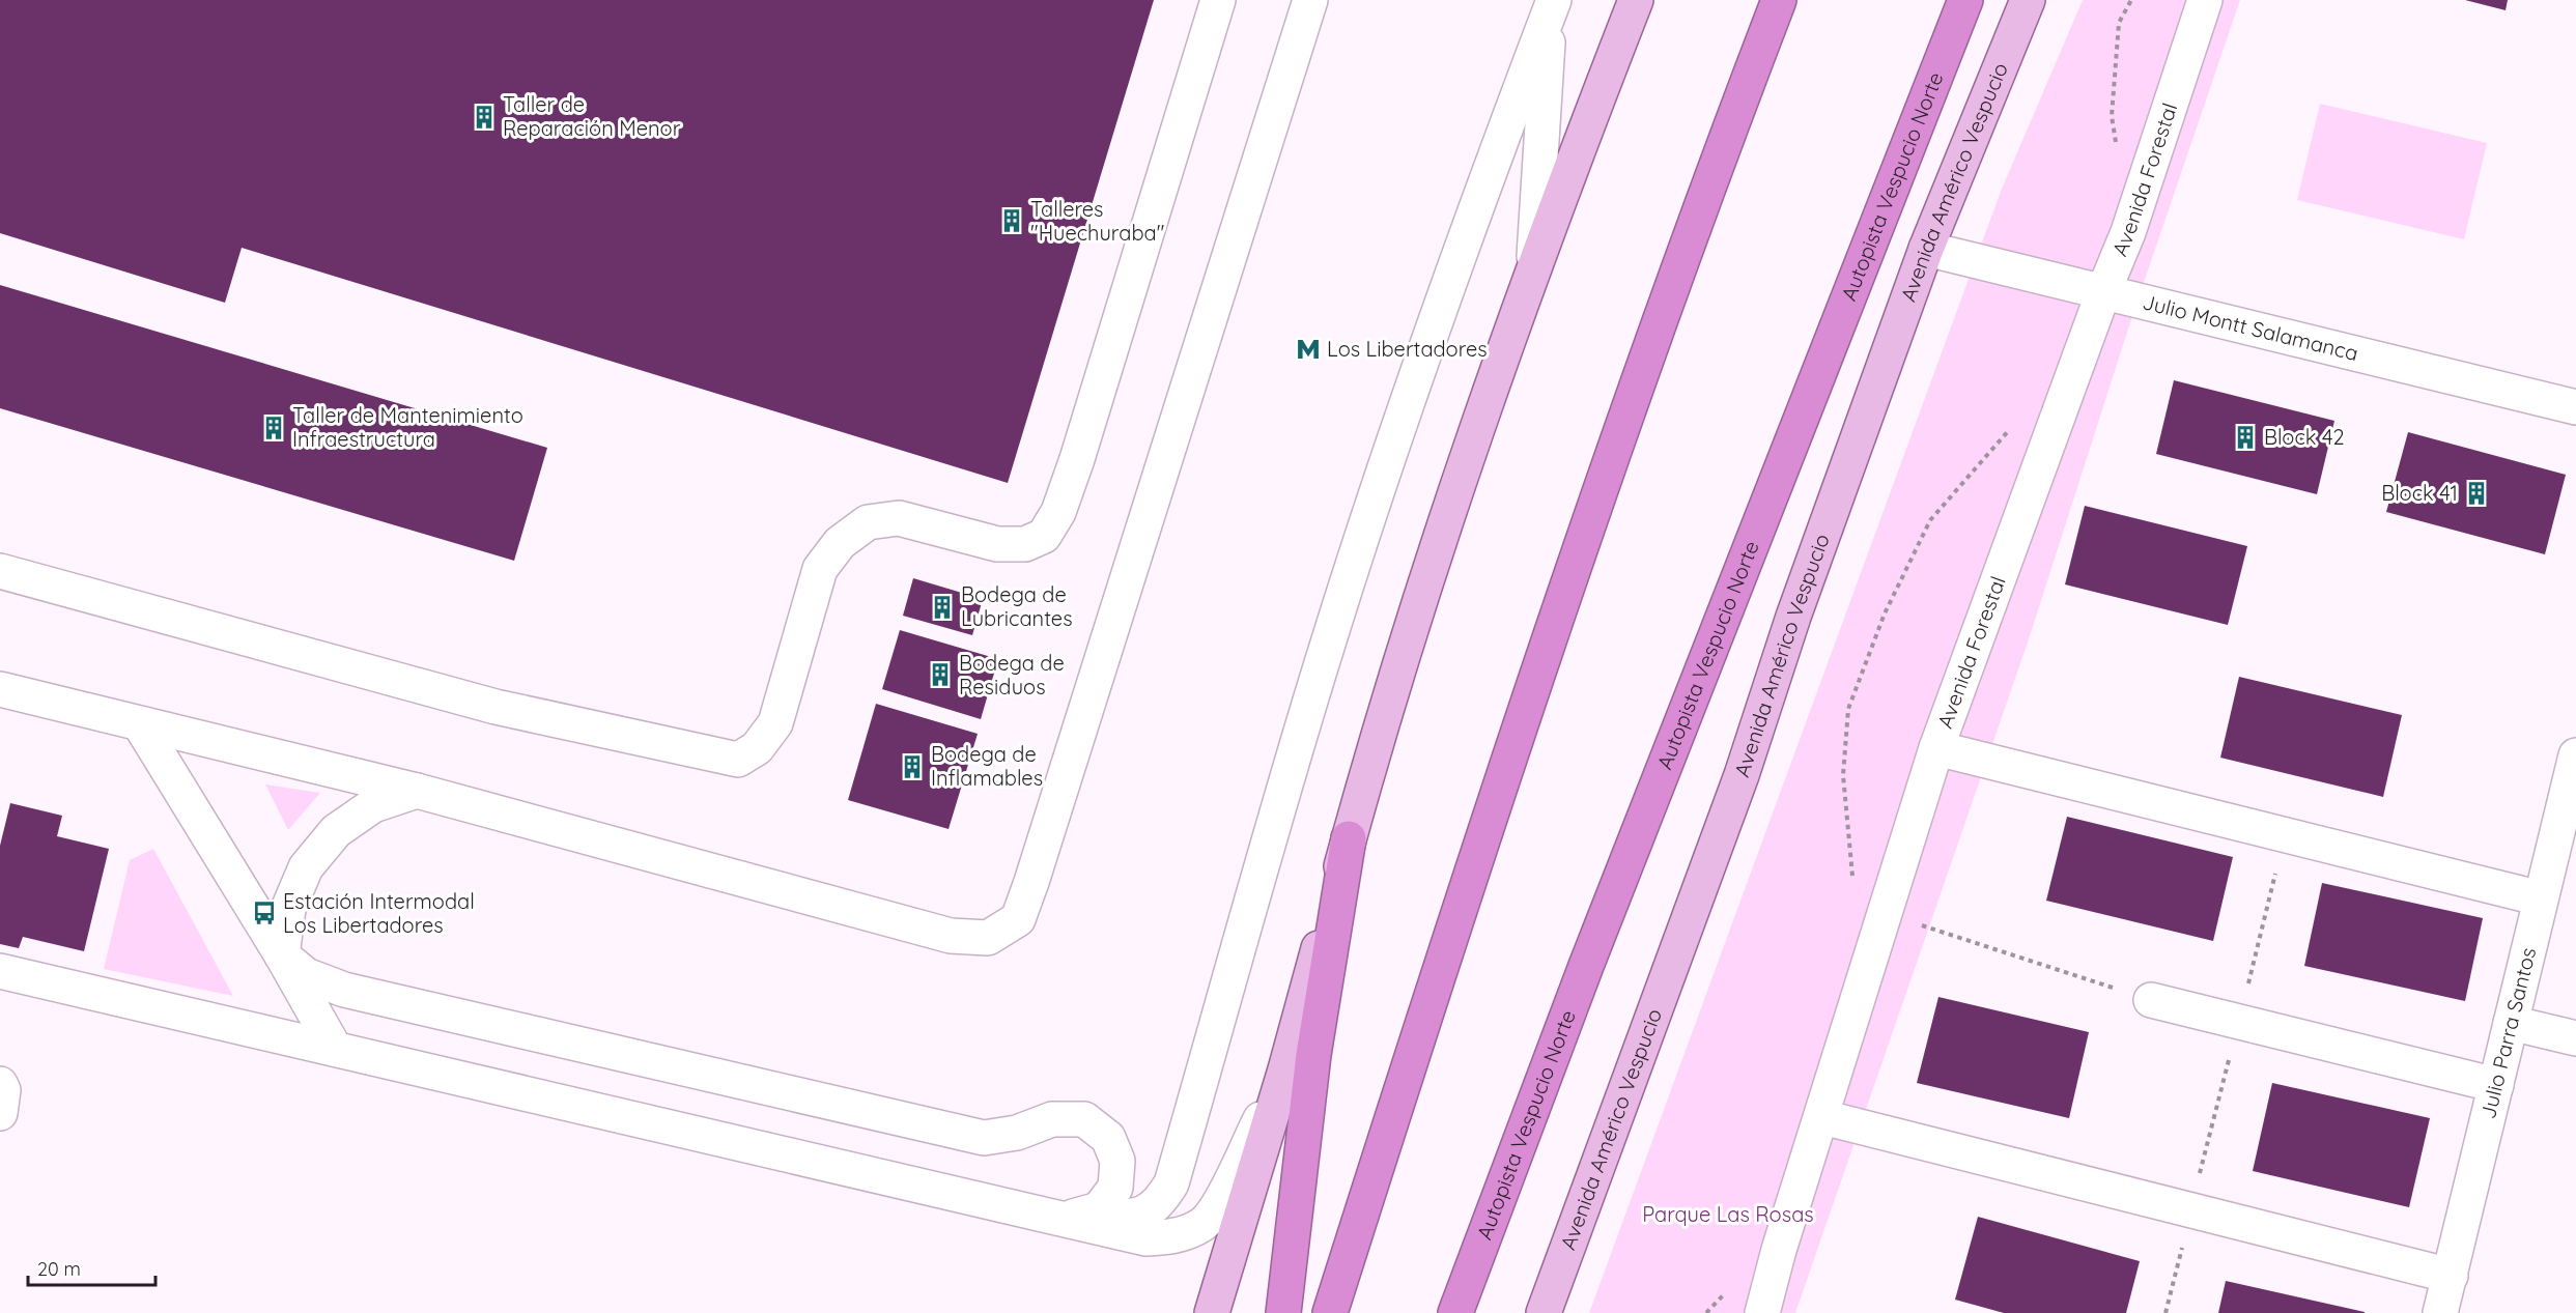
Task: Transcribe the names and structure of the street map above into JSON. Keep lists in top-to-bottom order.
{
  "streets": {
    "highway": ["Autopista Vespucio Norte"],
    "main road": ["Avenida Américo Vespucio"],
    "street": ["Avenida Forestal", "Julio Montt Salamanca", "Julio Parra Santos"]
  },
  "crossings": [
    ["Avenida Forestal", "Julio Montt Salamanca"],
    ["Avenida Américo Vespucio", "Julio Montt Salamanca"]
  ],
  "parks": ["Parque Las Rosas"],
  "places": {
    "building": [
      "Taller de Reparación Menor",
      "Talleres \"Huechuraba\"",
      "Taller de Mantenimiento Infraestructura",
      "Block 42",
      "Block 41",
      "Bodega de Lubricantes",
      "Bodega de Residuos",
      "Bodega de Inflamables"
    ],
    "metro station": ["Los Libertadores"],
    "bus stop": ["Estación Intermodal Los Libertadores"]
  },
  "scale_bar": "20 m"
}
